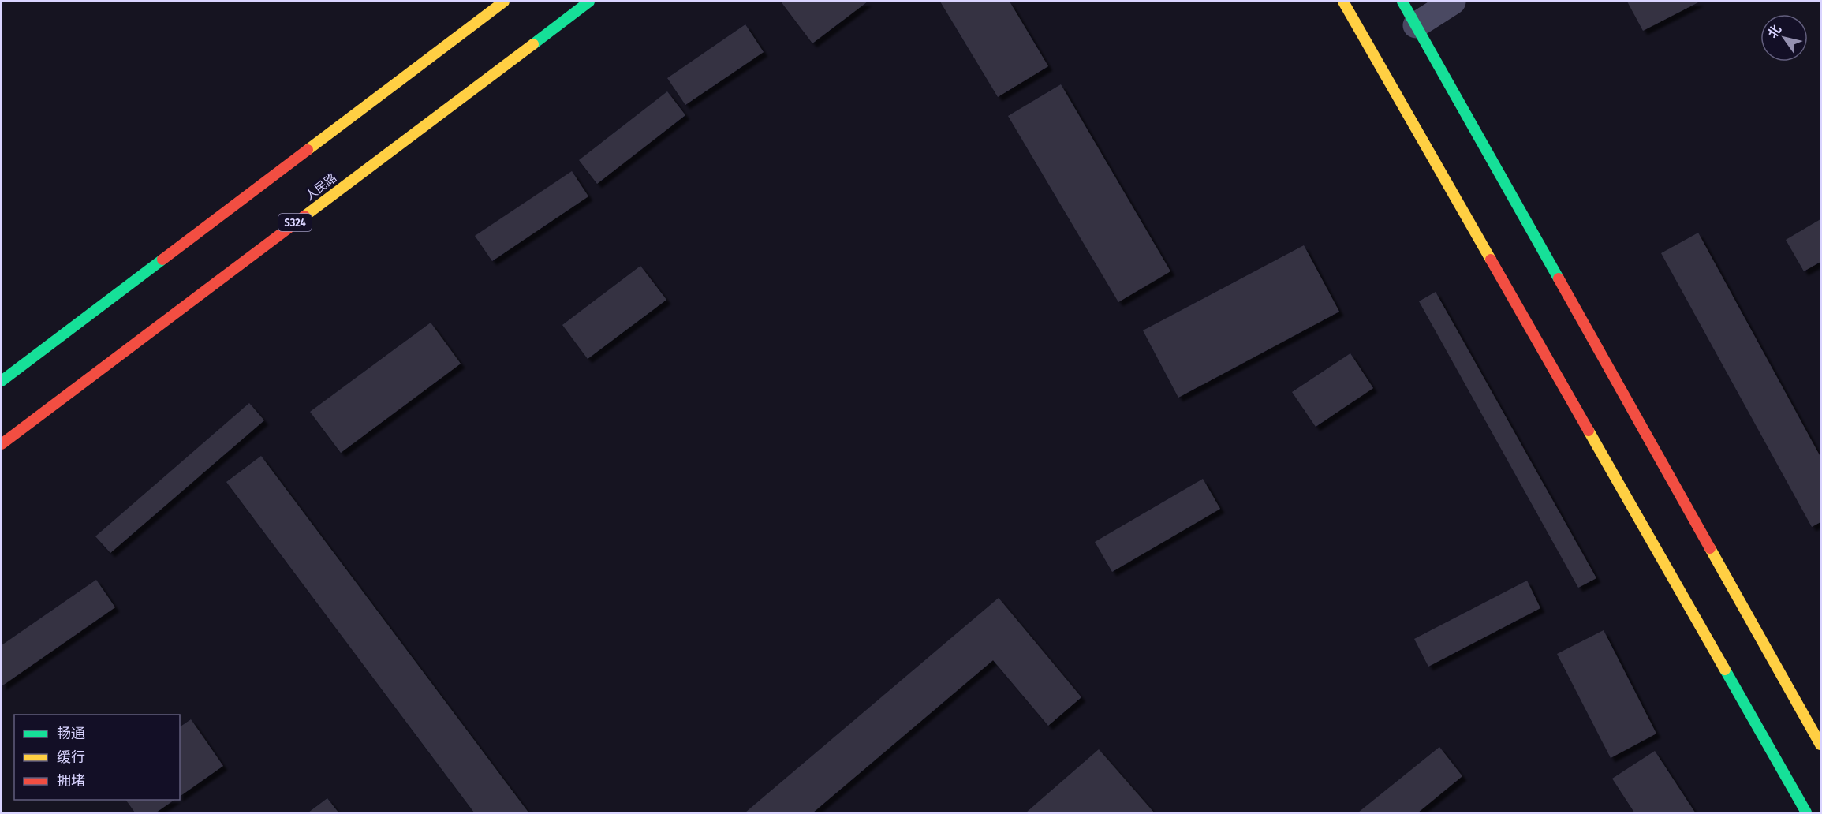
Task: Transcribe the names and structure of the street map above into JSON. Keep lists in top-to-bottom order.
{
  "streets": {
    "street": ["人民路", "S324"]
  },
  "legend": ["畅通", "缓行", "拥堵"],
  "north": "top left"
}
